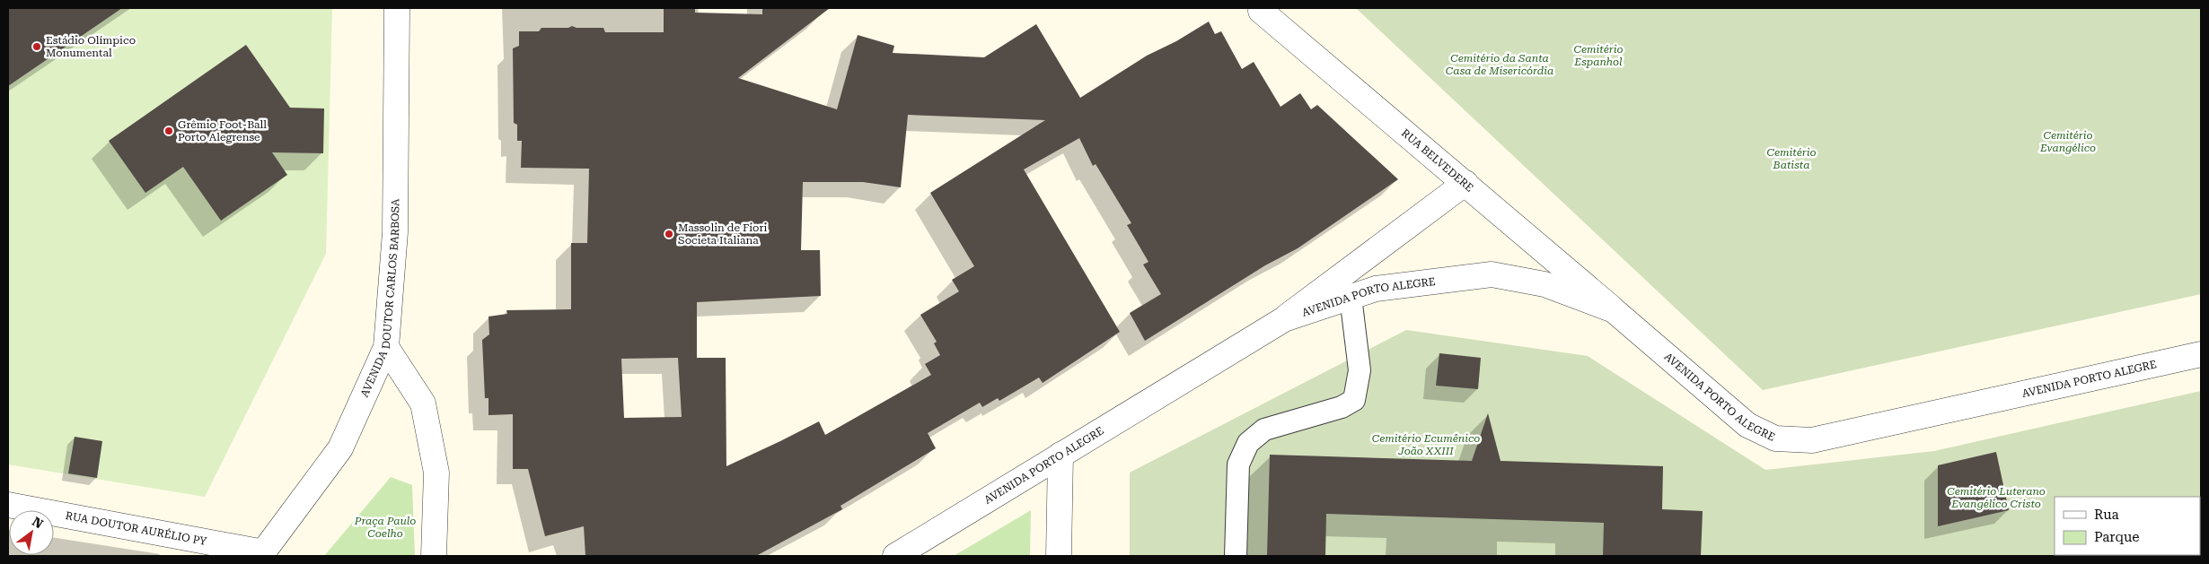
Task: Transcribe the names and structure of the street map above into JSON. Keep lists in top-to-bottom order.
{
  "streets": {
    "street": [
      "RUA BELVEDERE",
      "AVENIDA DOUTOR CARLOS BARBOSA",
      "AVENIDA PORTO ALEGRE",
      "RUA DOUTOR AURÉLIO PY"
    ]
  },
  "crossings": [
    ["RUA BELVEDERE", "AVENIDA PORTO ALEGRE"],
    ["AVENIDA DOUTOR CARLOS BARBOSA", "RUA DOUTOR AURÉLIO PY"]
  ],
  "parks": [
    "Cemitério Espanhol",
    "Cemitério da Santa Casa de Misericórdia",
    "Cemitério Evangélico",
    "Cemitério Batista",
    "Cemitério Ecumênico João XXIII",
    "Cemitério Luterano Evangélico Cristo",
    "Praça Paulo Coelho"
  ],
  "places": ["Estádio Olímpico Monumental", "Grêmio Foot-Ball Porto Alegrense", "Massolin de Fiori Societa Italiana"],
  "legend": ["Rua", "Parque"],
  "north": "top right"
}
